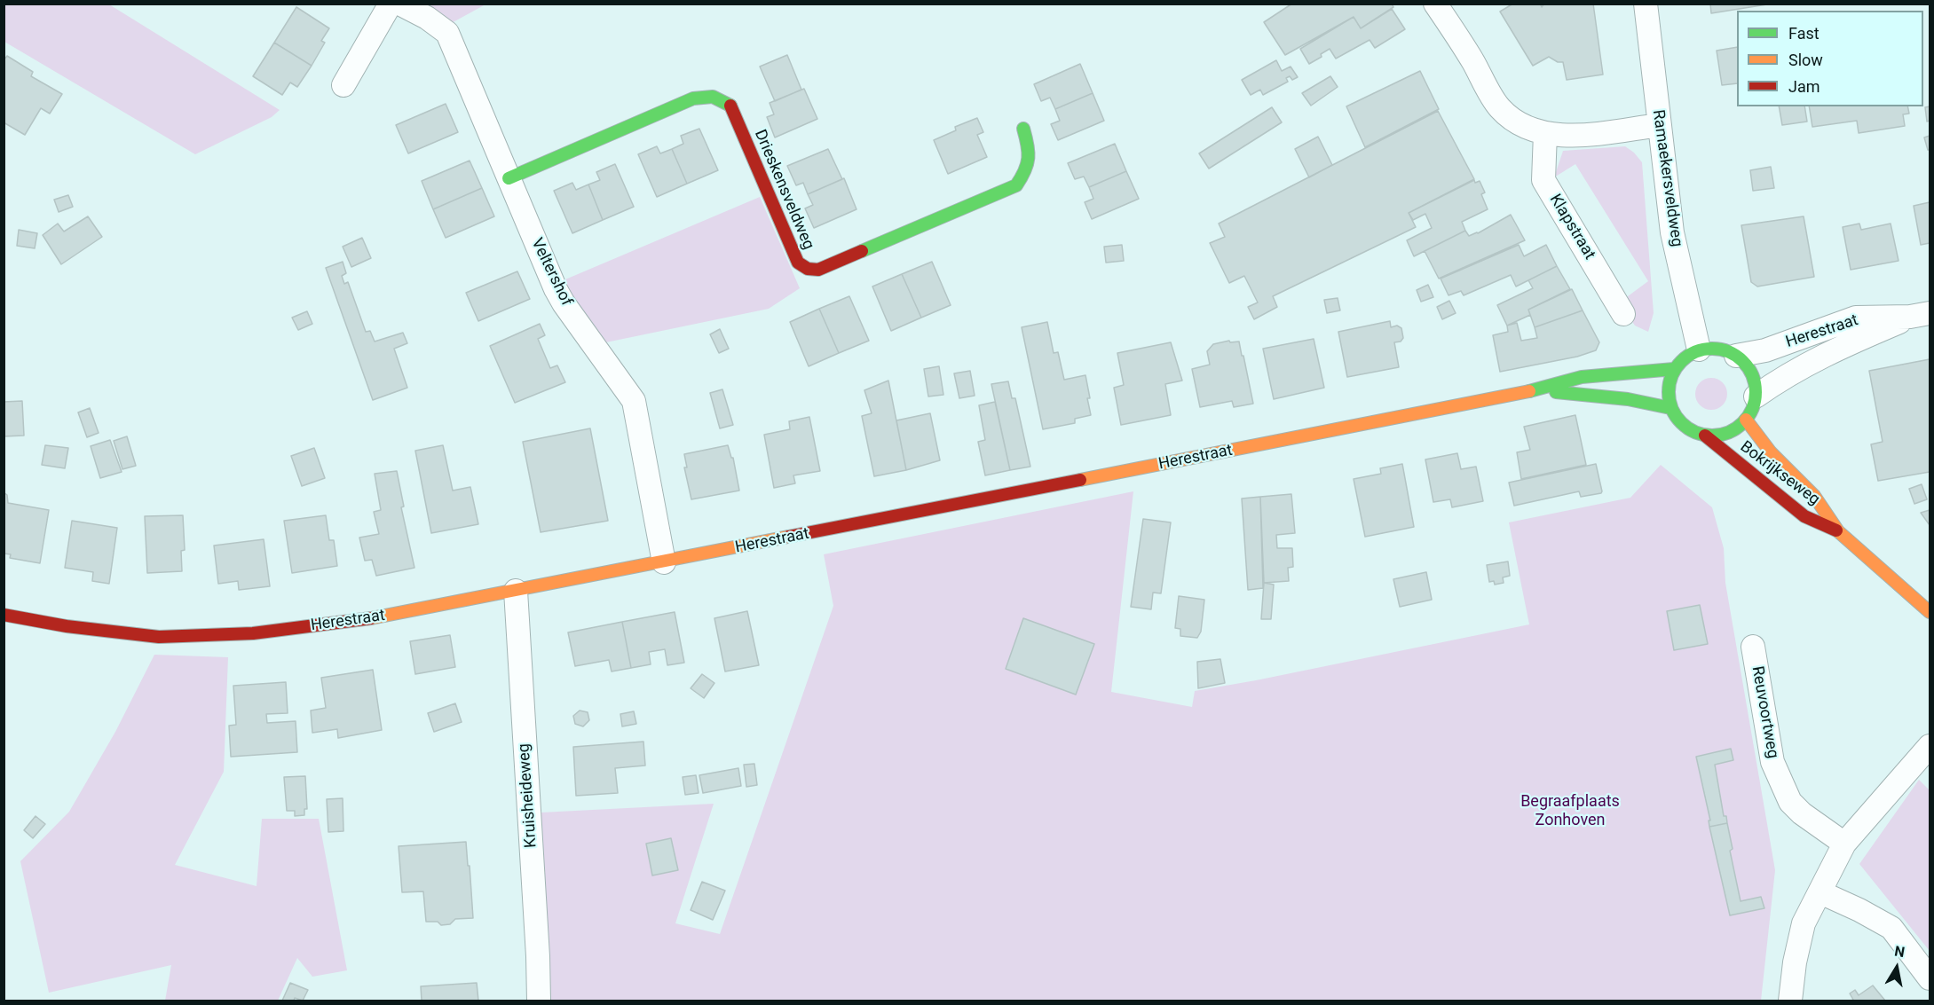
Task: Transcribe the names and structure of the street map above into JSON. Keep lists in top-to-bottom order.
{
  "streets": {
    "street": [
      "Ramaekersveldweg",
      "Drieskensveldweg",
      "Klapstraat",
      "Veltershof",
      "Herestraat",
      "Bokrijkseweg",
      "Reuvoortweg",
      "Kruisheideweg"
    ]
  },
  "crossings": [
    ["Ramaekersveldweg", "Herestraat"],
    ["Ramaekersveldweg", "Bokrijkseweg"],
    ["Drieskensveldweg", "Veltershof"],
    ["Veltershof", "Herestraat"],
    ["Herestraat", "Bokrijkseweg"],
    ["Herestraat", "Kruisheideweg"]
  ],
  "parks": ["Begraafplaats Zonhoven"],
  "legend": ["Fast", "Slow", "Jam"],
  "north": "top"
}
